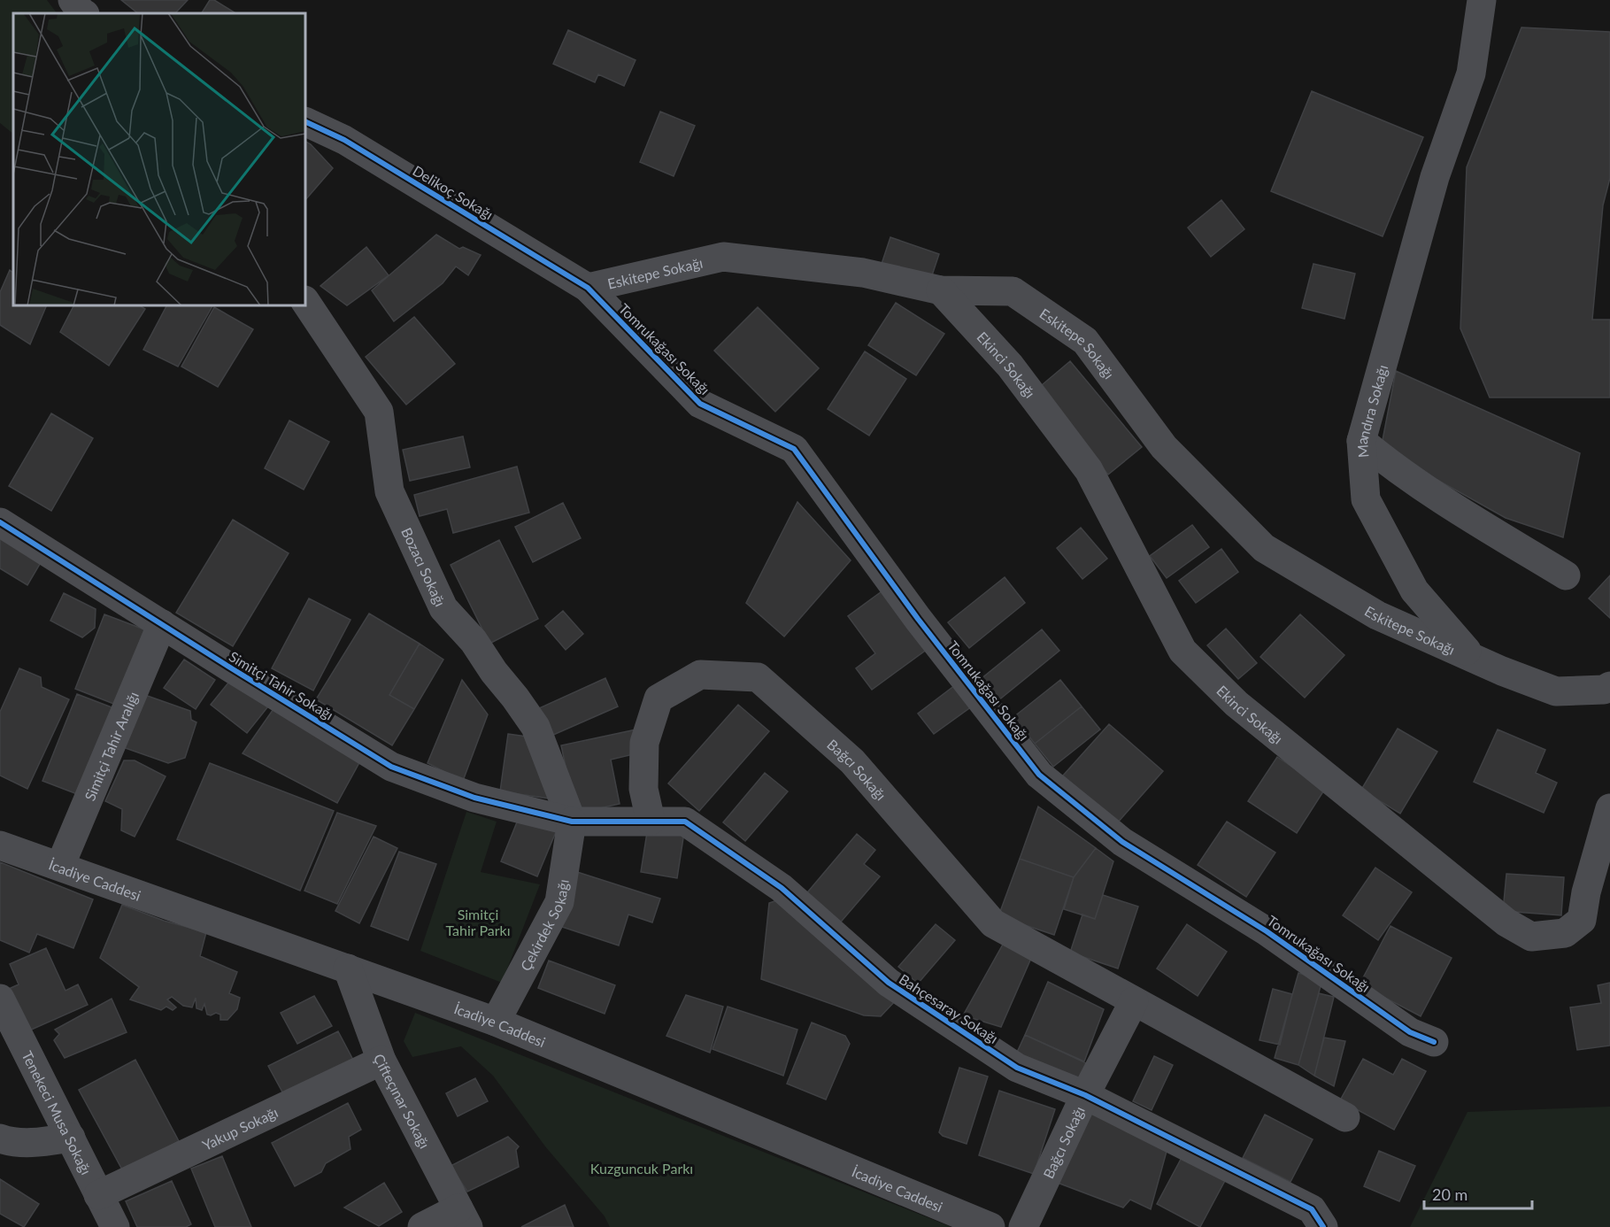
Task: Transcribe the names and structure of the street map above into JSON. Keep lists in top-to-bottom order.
{
  "streets": {
    "street": [
      "Delikoç Sokağı",
      "Eskitepe Sokağı",
      "Tomrukağası Sokağı",
      "Ekinci Sokağı",
      "Mandıra Sokağı",
      "Bozacı Sokağı",
      "Simitçi Tahir Sokağı",
      "Simitçi Tahir Aralığı",
      "Bağcı Sokağı",
      "İcadiye Caddesi",
      "Çekirdek Sokağı",
      "Bahçesaray Sokağı",
      "Çifteçınar Sokağı",
      "Tenekeci Musa Sokağı",
      "Yakup Sokağı"
    ]
  },
  "crossings": [
    ["Delikoç Sokağı", "Eskitepe Sokağı"],
    ["Delikoç Sokağı", "Tomrukağası Sokağı"],
    ["Eskitepe Sokağı", "Tomrukağası Sokağı"],
    ["Eskitepe Sokağı", "Ekinci Sokağı"],
    ["Eskitepe Sokağı", "Mandıra Sokağı"],
    ["Bozacı Sokağı", "Simitçi Tahir Sokağı"],
    ["Bozacı Sokağı", "Çekirdek Sokağı"],
    ["Bozacı Sokağı", "Bahçesaray Sokağı"],
    ["Simitçi Tahir Sokağı", "Simitçi Tahir Aralığı"],
    ["Simitçi Tahir Sokağı", "Çekirdek Sokağı"],
    ["Simitçi Tahir Sokağı", "Bahçesaray Sokağı"],
    ["Simitçi Tahir Aralığı", "İcadiye Caddesi"],
    ["Bağcı Sokağı", "Bahçesaray Sokağı"],
    ["İcadiye Caddesi", "Çekirdek Sokağı"],
    ["İcadiye Caddesi", "Çifteçınar Sokağı"],
    ["Çekirdek Sokağı", "Bahçesaray Sokağı"],
    ["Çifteçınar Sokağı", "Yakup Sokağı"],
    ["Tenekeci Musa Sokağı", "Yakup Sokağı"]
  ],
  "parks": ["Simitçi Tahir Parkı", "Kuzguncuk Parkı"],
  "scale_bar": "20 m"
}
